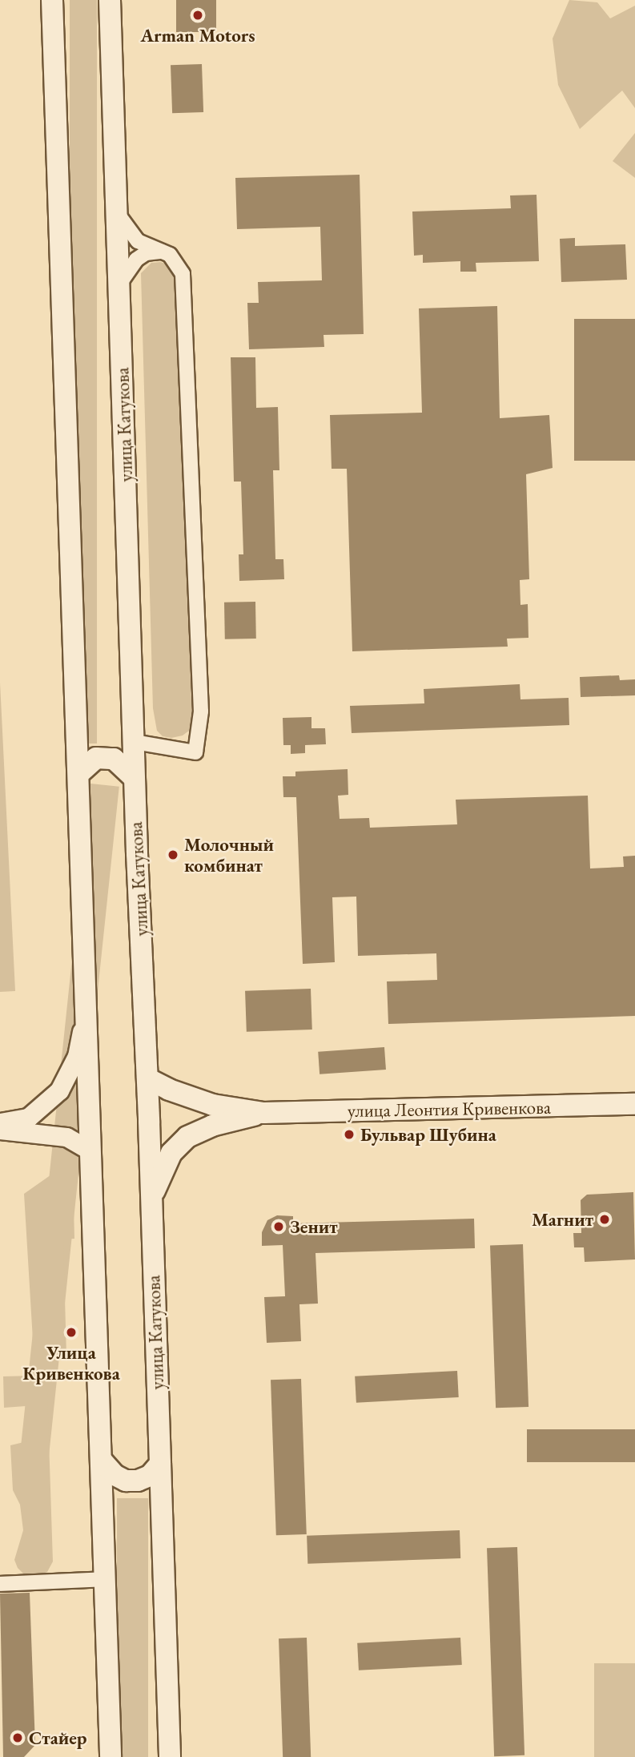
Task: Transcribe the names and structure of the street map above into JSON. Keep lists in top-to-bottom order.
{
  "streets": {
    "main road": ["улица Катукова", "улица Леонтия Кривенкова"]
  },
  "places": [
    "Arman Motors",
    "Молочный комбинат",
    "Бульвар Шубина",
    "Магнит",
    "Зенит",
    "Улица Кривенкова",
    "Стайер"
  ]
}
